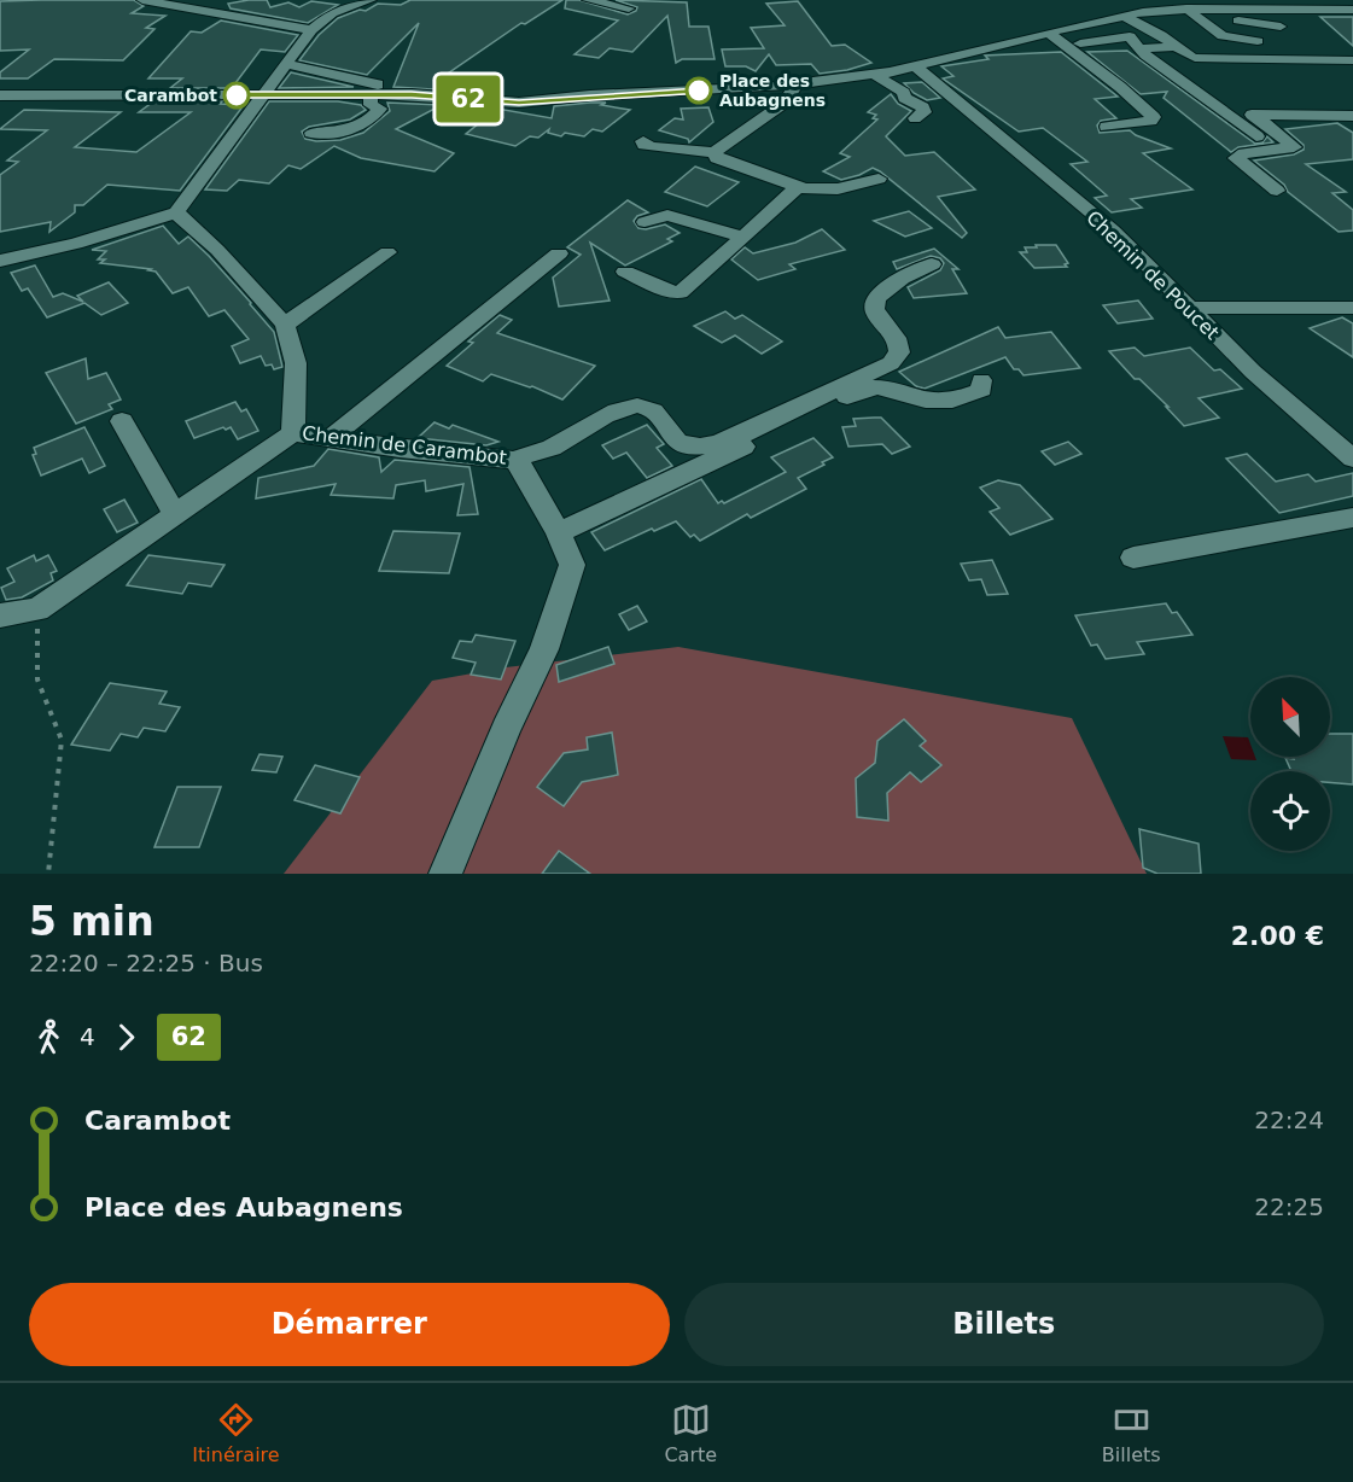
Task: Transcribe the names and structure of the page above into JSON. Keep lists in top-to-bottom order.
{
  "streets": {
    "street": ["Chemin de Poucet", "Chemin de Carambot"]
  },
  "places": ["Place des Aubagnens", "Carambot"],
  "lines": ["bus line 62"],
  "north": "top left",
  "page": {
    "on_map": "62",
    "heading": ["5 min", "22:20 – 22:25 · Bus", "2.00 €"],
    "legs": ["4", "62"],
    "list": [
      {
        "name": "Carambot",
        "value": "22:24"
      },
      {
        "name": "Place des Aubagnens",
        "value": "22:25"
      }
    ],
    "buttons": ["Démarrer", "Billets"],
    "tabs": ["Itinéraire", "Carte", "Billets"]
  }
}
